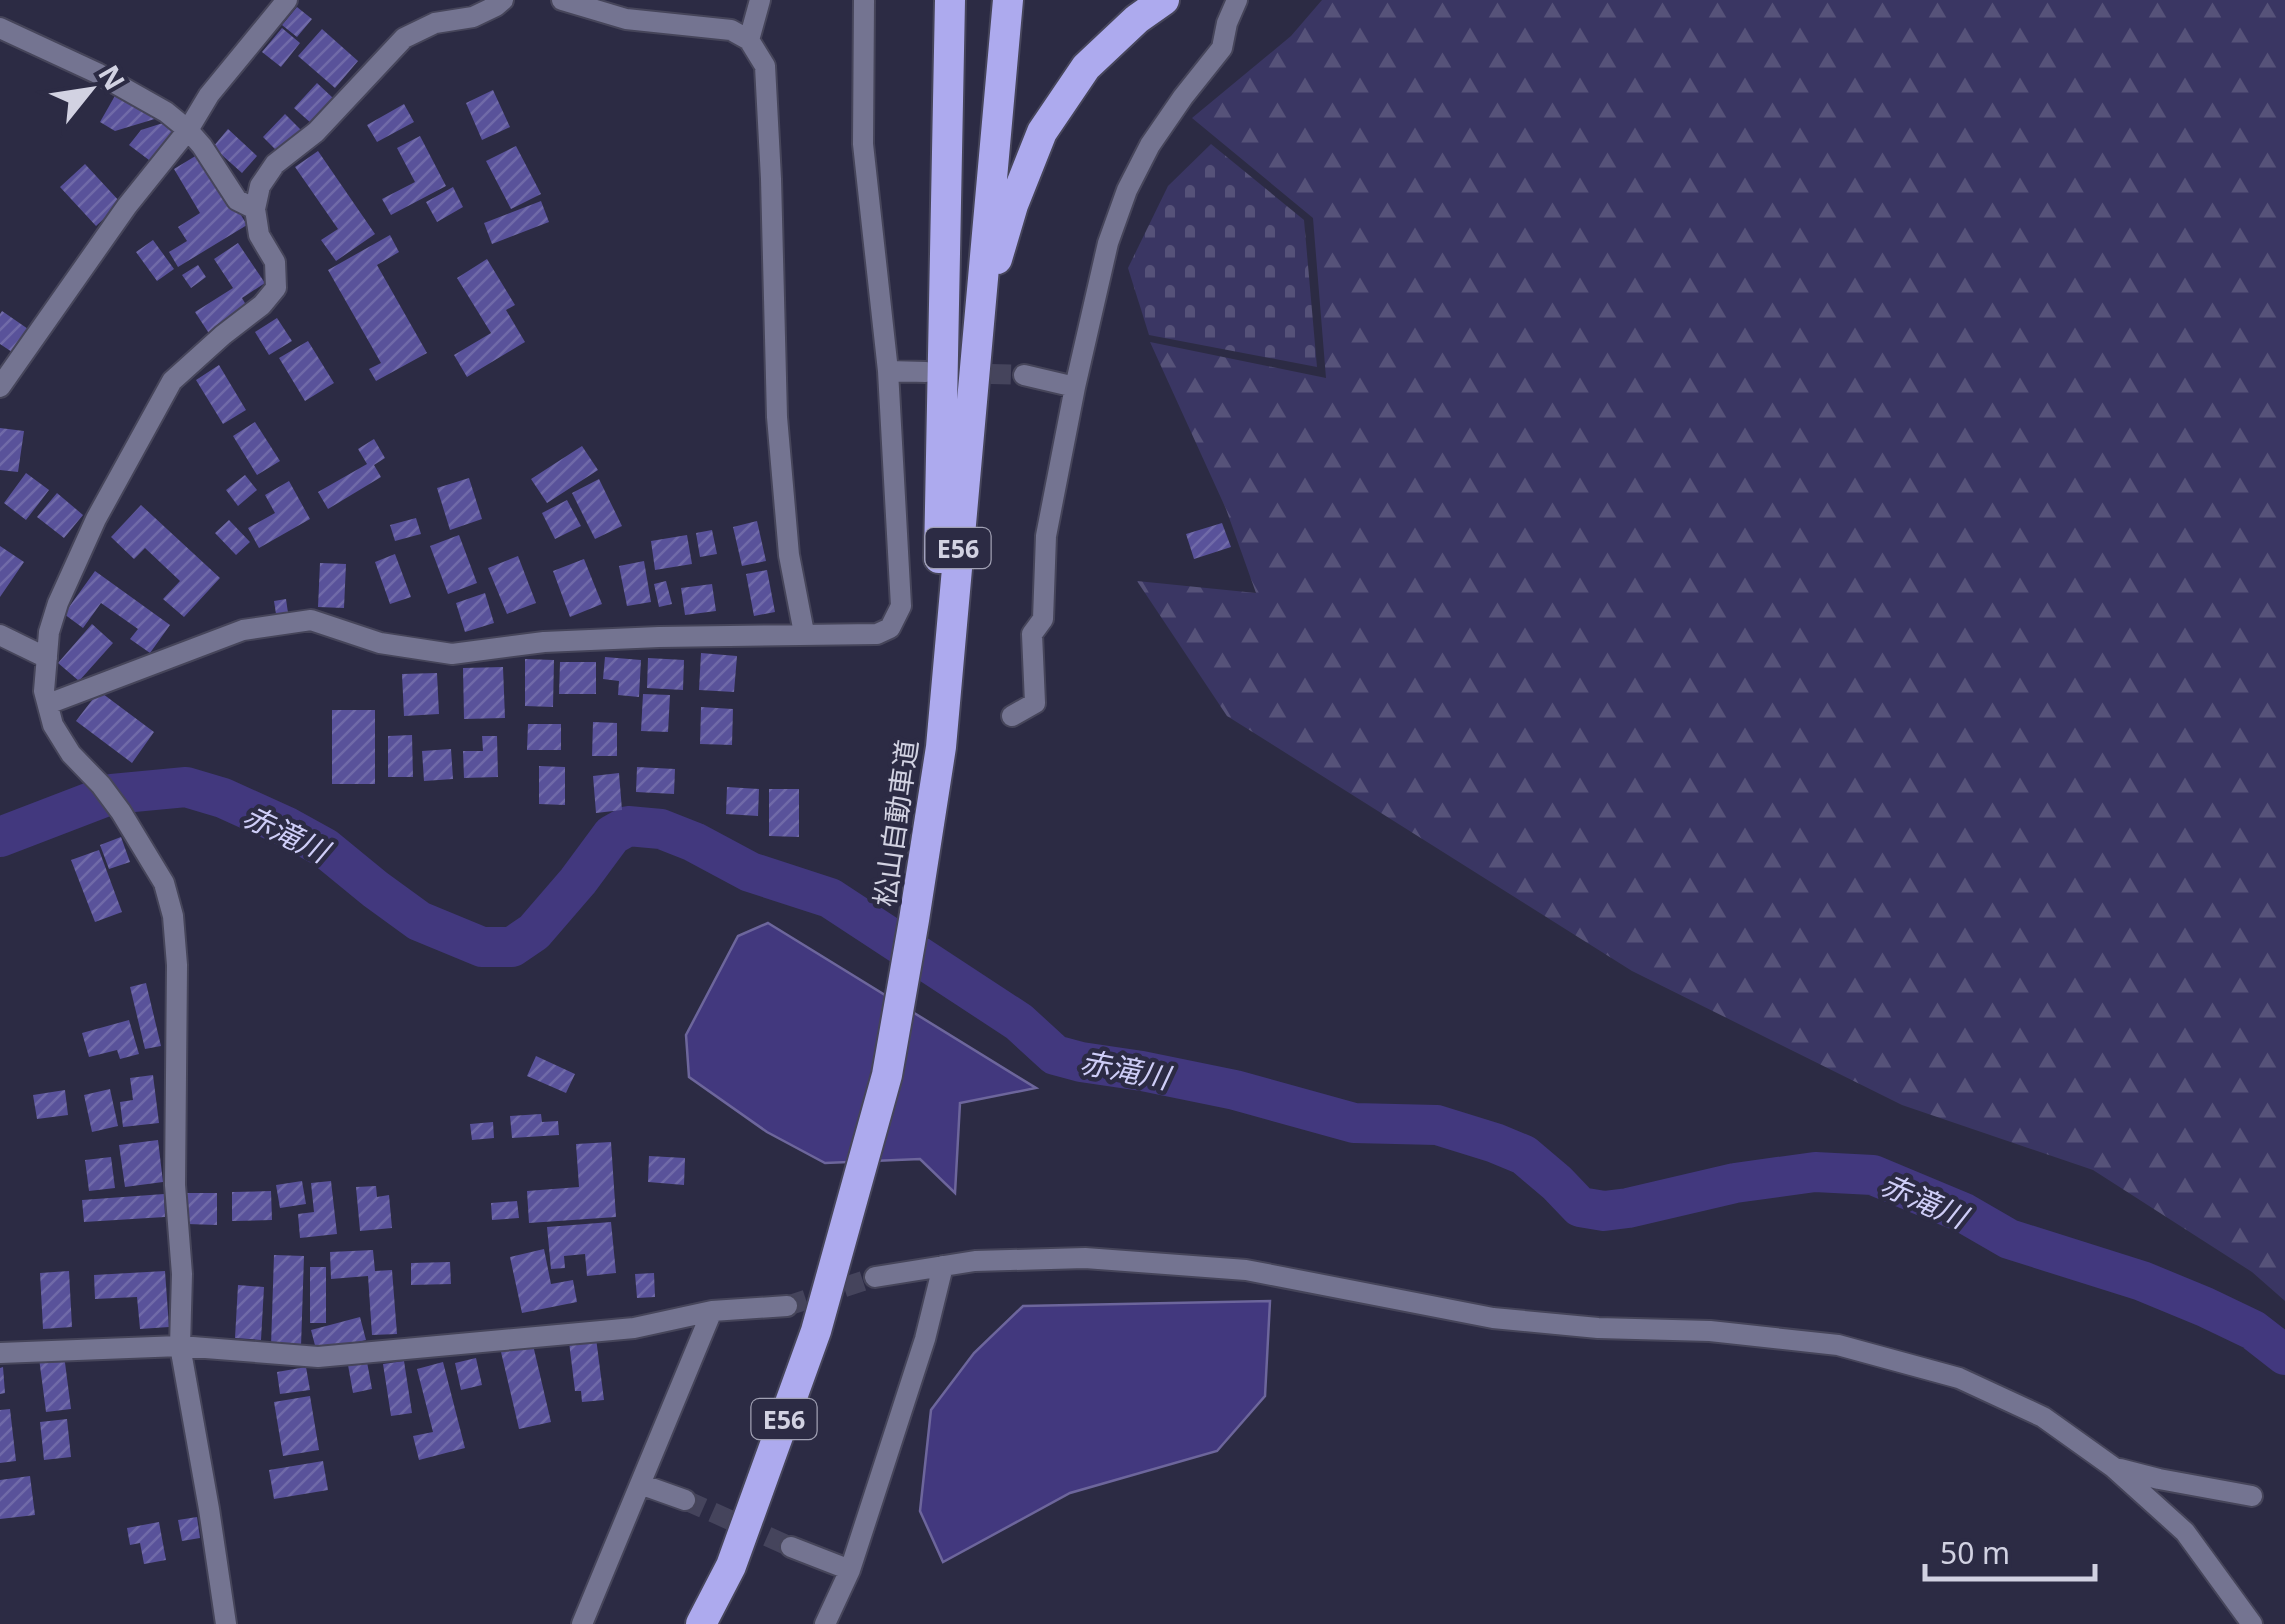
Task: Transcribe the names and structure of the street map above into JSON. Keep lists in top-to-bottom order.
{
  "streets": {
    "highway": ["E56", "松山自動車道"]
  },
  "water": ["赤滝川"],
  "scale_bar": "50 m",
  "north": "top right"
}
